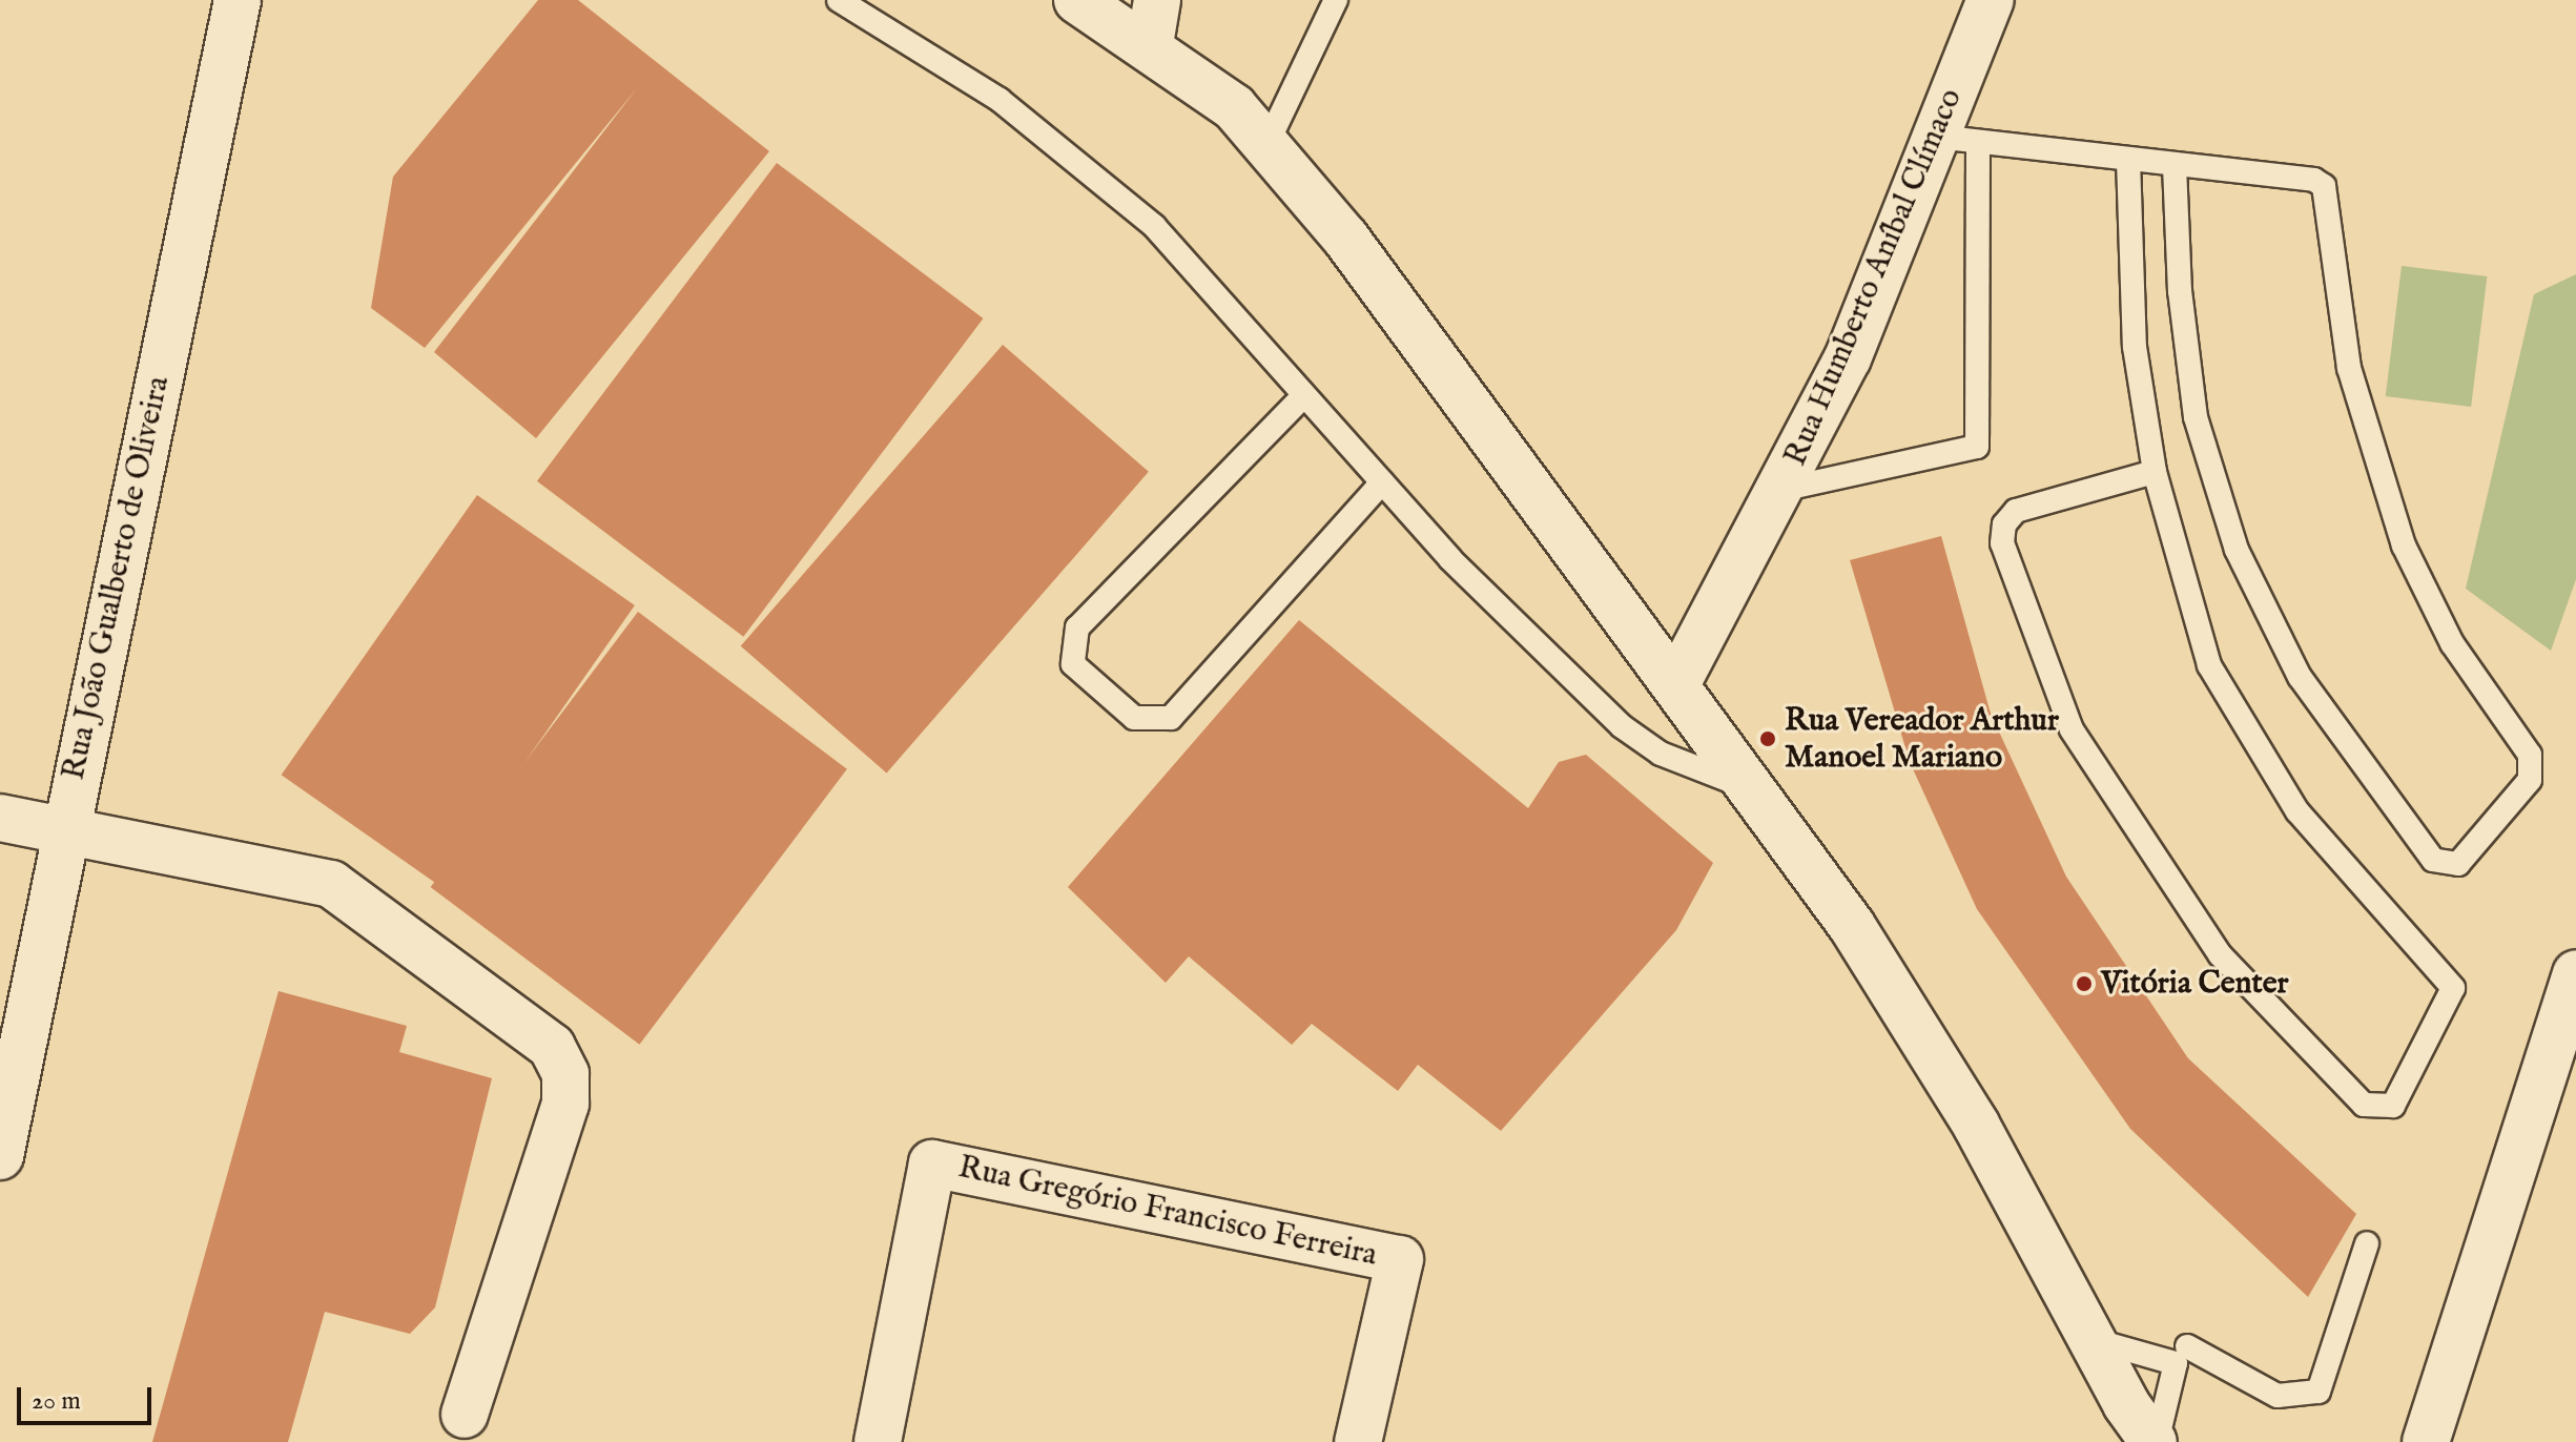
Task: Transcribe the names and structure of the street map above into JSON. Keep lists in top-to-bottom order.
{
  "streets": {
    "street": ["Rua Humberto Aníbal Clímaco", "Rua João Gualberto de Oliveira", "Rua Gregório Francisco Ferreira"]
  },
  "places": ["Rua Vereador Arthur Manoel Mariano", "Vitória Center"],
  "scale_bar": "20 m"
}
